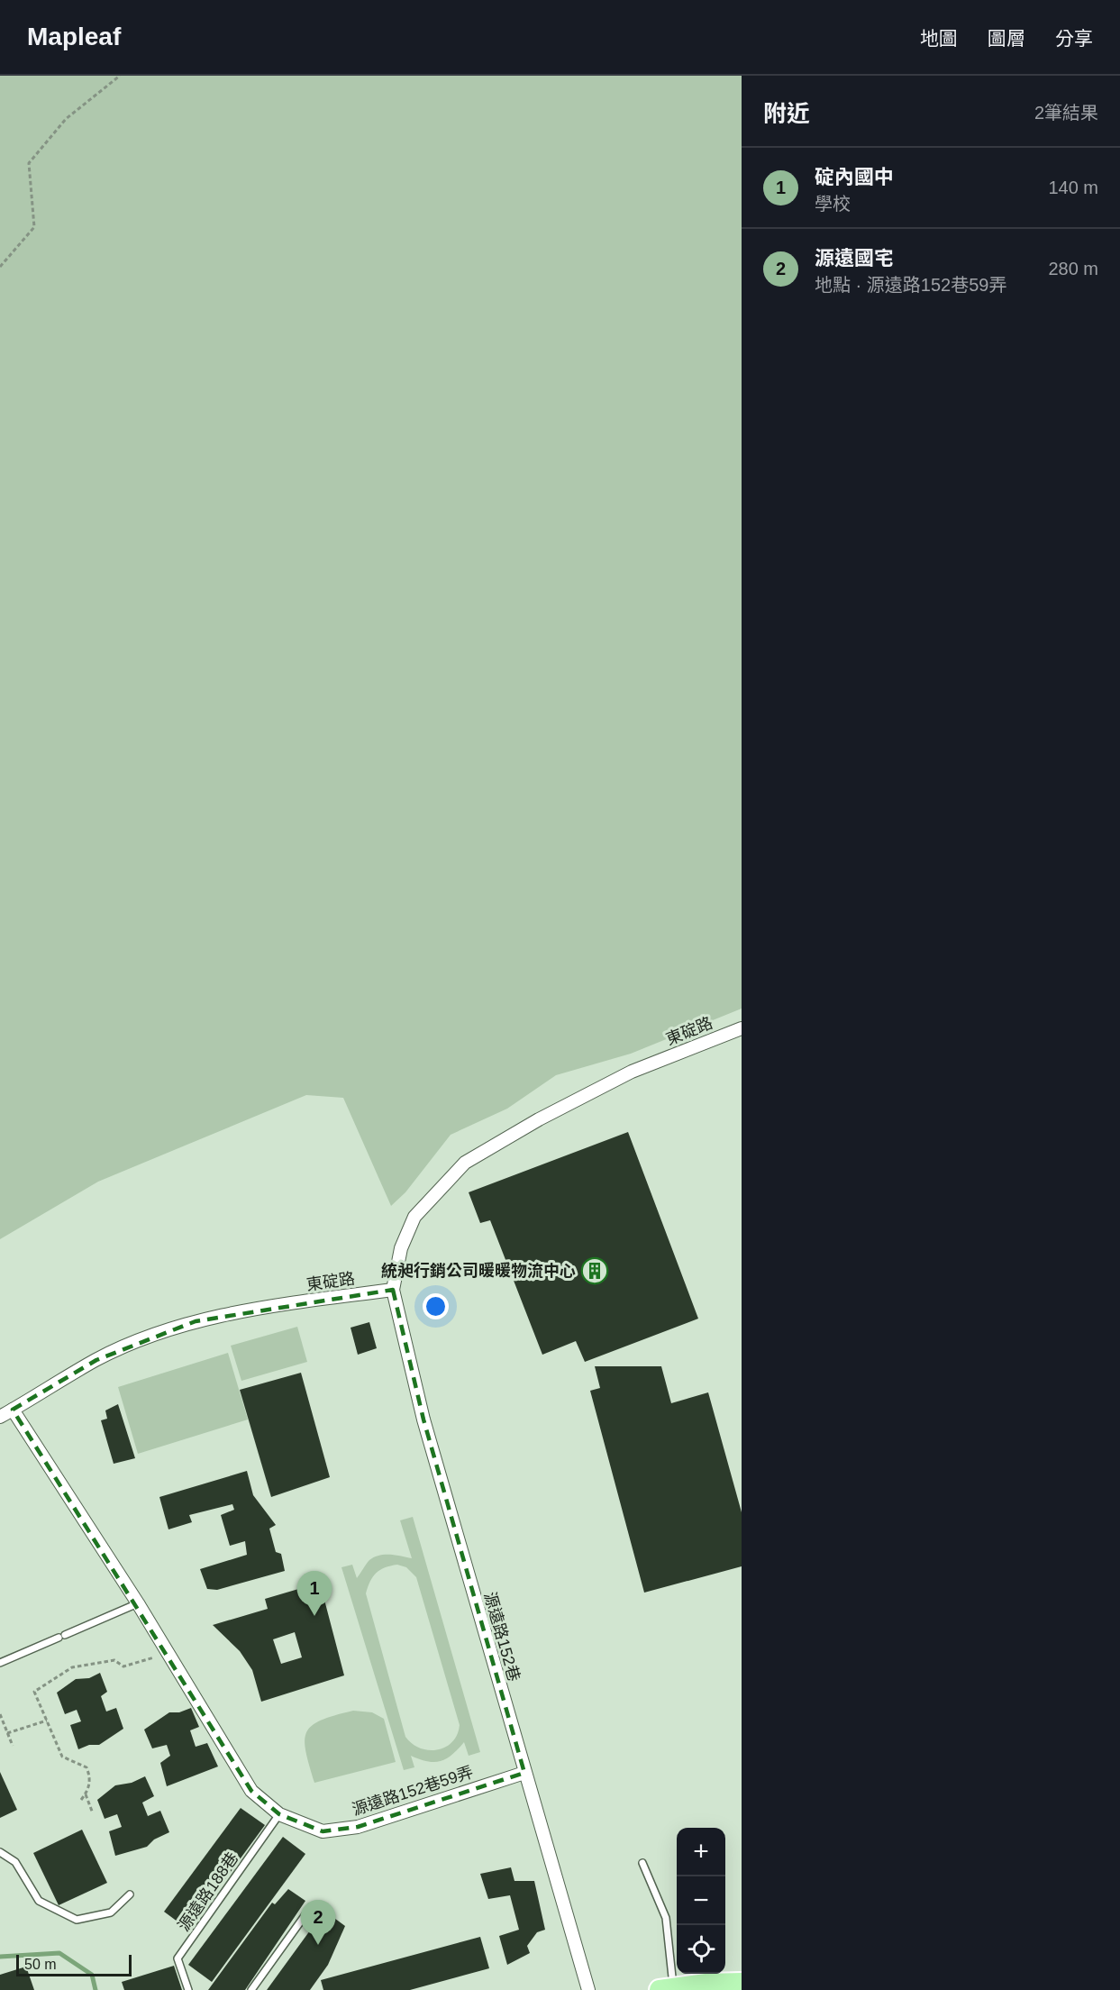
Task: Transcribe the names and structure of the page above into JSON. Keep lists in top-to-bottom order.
{
  "streets": {
    "street": ["東碇路", "源遠路152巷", "源遠路152巷59弄"],
    "lane": ["源遠路188巷"]
  },
  "crossings": [
    ["東碇路", "源遠路152巷"],
    ["東碇路", "源遠路152巷59弄"],
    ["源遠路152巷", "源遠路152巷59弄"],
    ["源遠路152巷59弄", "源遠路188巷"]
  ],
  "places": {
    "building": ["統昶行銷公司暖暖物流中心"]
  },
  "scale_bar": "50 m",
  "page": {
    "header": "Mapleaf",
    "nav": ["地圖", "圖層", "分享"],
    "heading": ["附近", "2筆結果"],
    "list": [
      {
        "mark": "1",
        "name": "碇內國中",
        "note": "學校",
        "value": "140 m"
      },
      {
        "mark": "2",
        "name": "源遠國宅",
        "note": "地點 · 源遠路152巷59弄",
        "value": "280 m"
      }
    ],
    "pins": ["1", "2"],
    "map_buttons": ["+", "−"],
    "scale": "50 m"
  }
}
